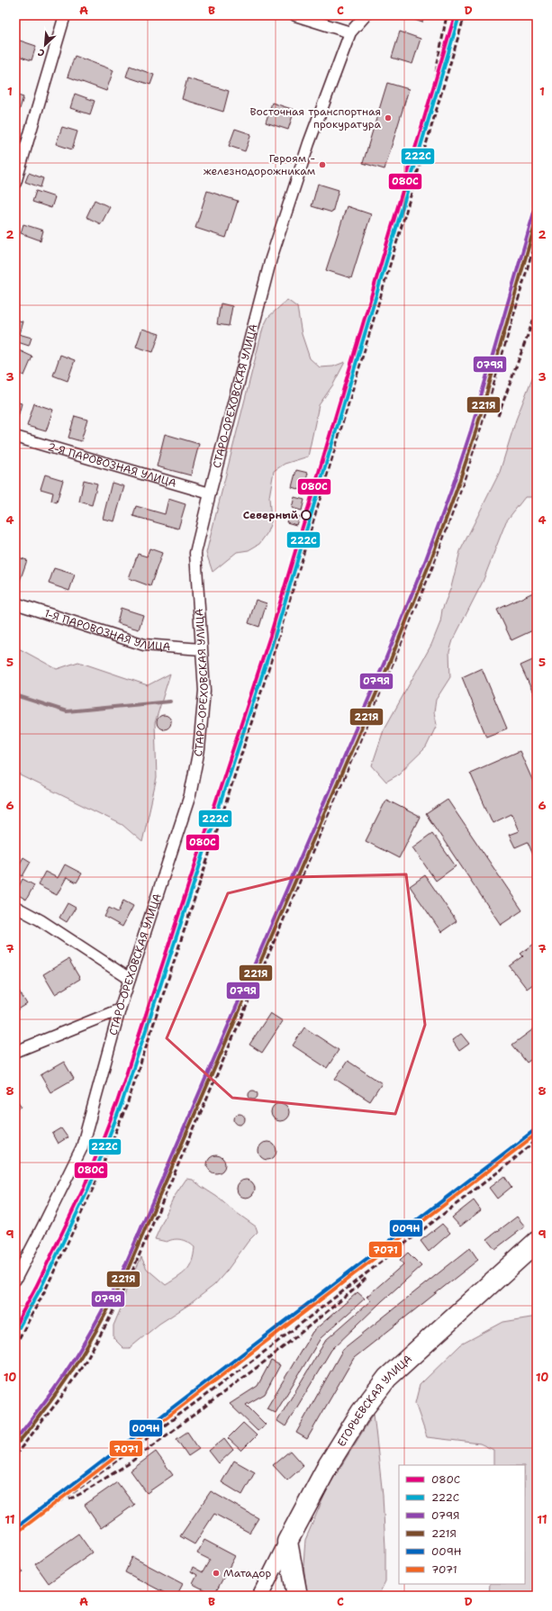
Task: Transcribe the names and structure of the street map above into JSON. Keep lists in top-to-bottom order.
{
  "streets": {
    "highway": ["ЕГОРЬЕВСКАЯ УЛИЦА"],
    "street": ["СТАРО-ОРЕХОВСКАЯ УЛИЦА", "2-Я ПАРОВОЗНАЯ УЛИЦА", "1-Я ПАРОВОЗНАЯ УЛИЦА"]
  },
  "crossings": [
    ["СТАРО-ОРЕХОВСКАЯ УЛИЦА", "2-Я ПАРОВОЗНАЯ УЛИЦА"],
    ["СТАРО-ОРЕХОВСКАЯ УЛИЦА", "1-Я ПАРОВОЗНАЯ УЛИЦА"]
  ],
  "places": [
    "Восточная транспортная прокуратура",
    "Героям - железнодорожникам",
    "Северный",
    "Матадор"
  ],
  "lines": [
    "transit line 080С",
    "transit line 222С",
    "transit line 079Я",
    "transit line 221Я",
    "transit line 009Н",
    "transit line 7071"
  ],
  "legend": [
    "080С",
    "222С",
    "079Я",
    "221Я",
    "009Н",
    "7071"
  ],
  "north": "bottom left",
  "grid": {
    "columns": [
      "A",
      "B",
      "C",
      "D"
    ],
    "rows": [
      "1",
      "2",
      "3",
      "4",
      "5",
      "6",
      "7",
      "8",
      "9",
      "10",
      "11"
    ]
  }
}
